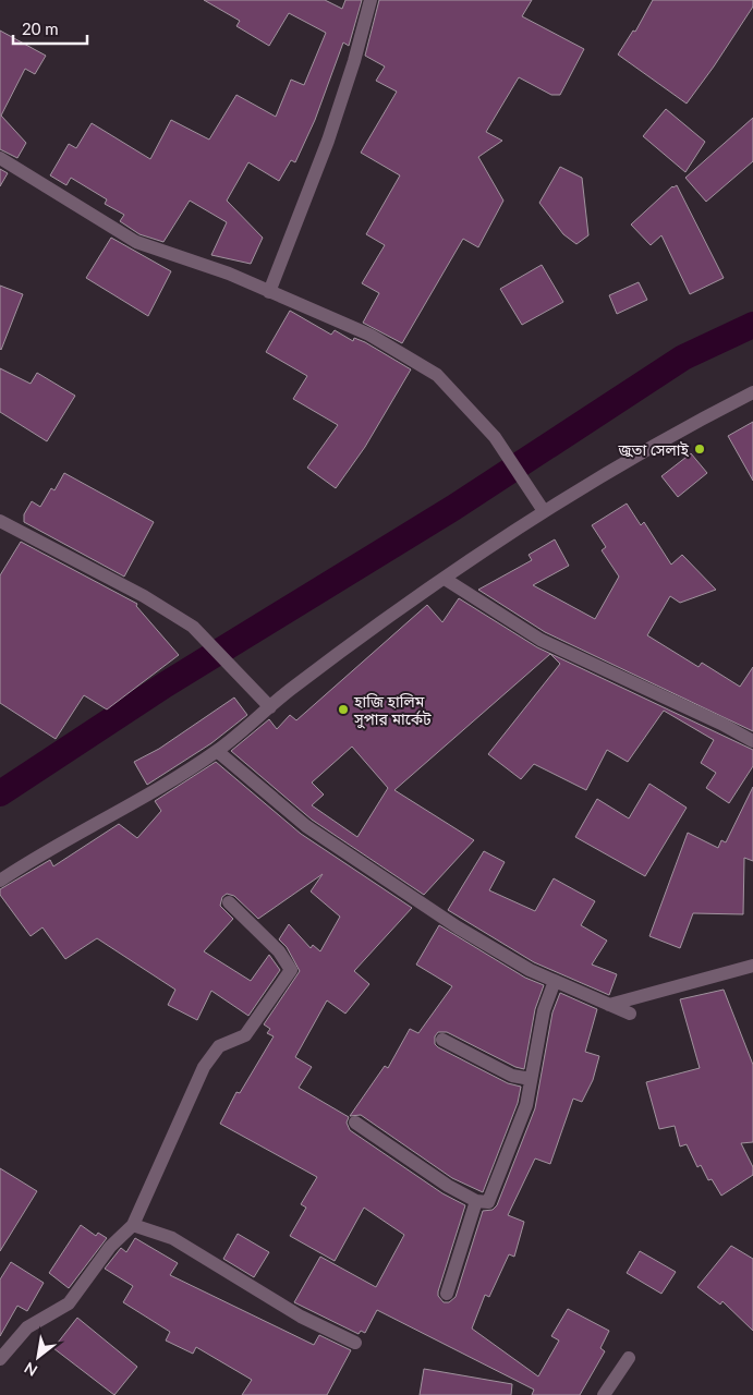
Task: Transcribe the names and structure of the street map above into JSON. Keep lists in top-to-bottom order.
{
  "places": ["জুতা সেলাই", "হাজি হালিম সুপার মার্কেট"],
  "scale_bar": "20 m",
  "north": "bottom left"
}
